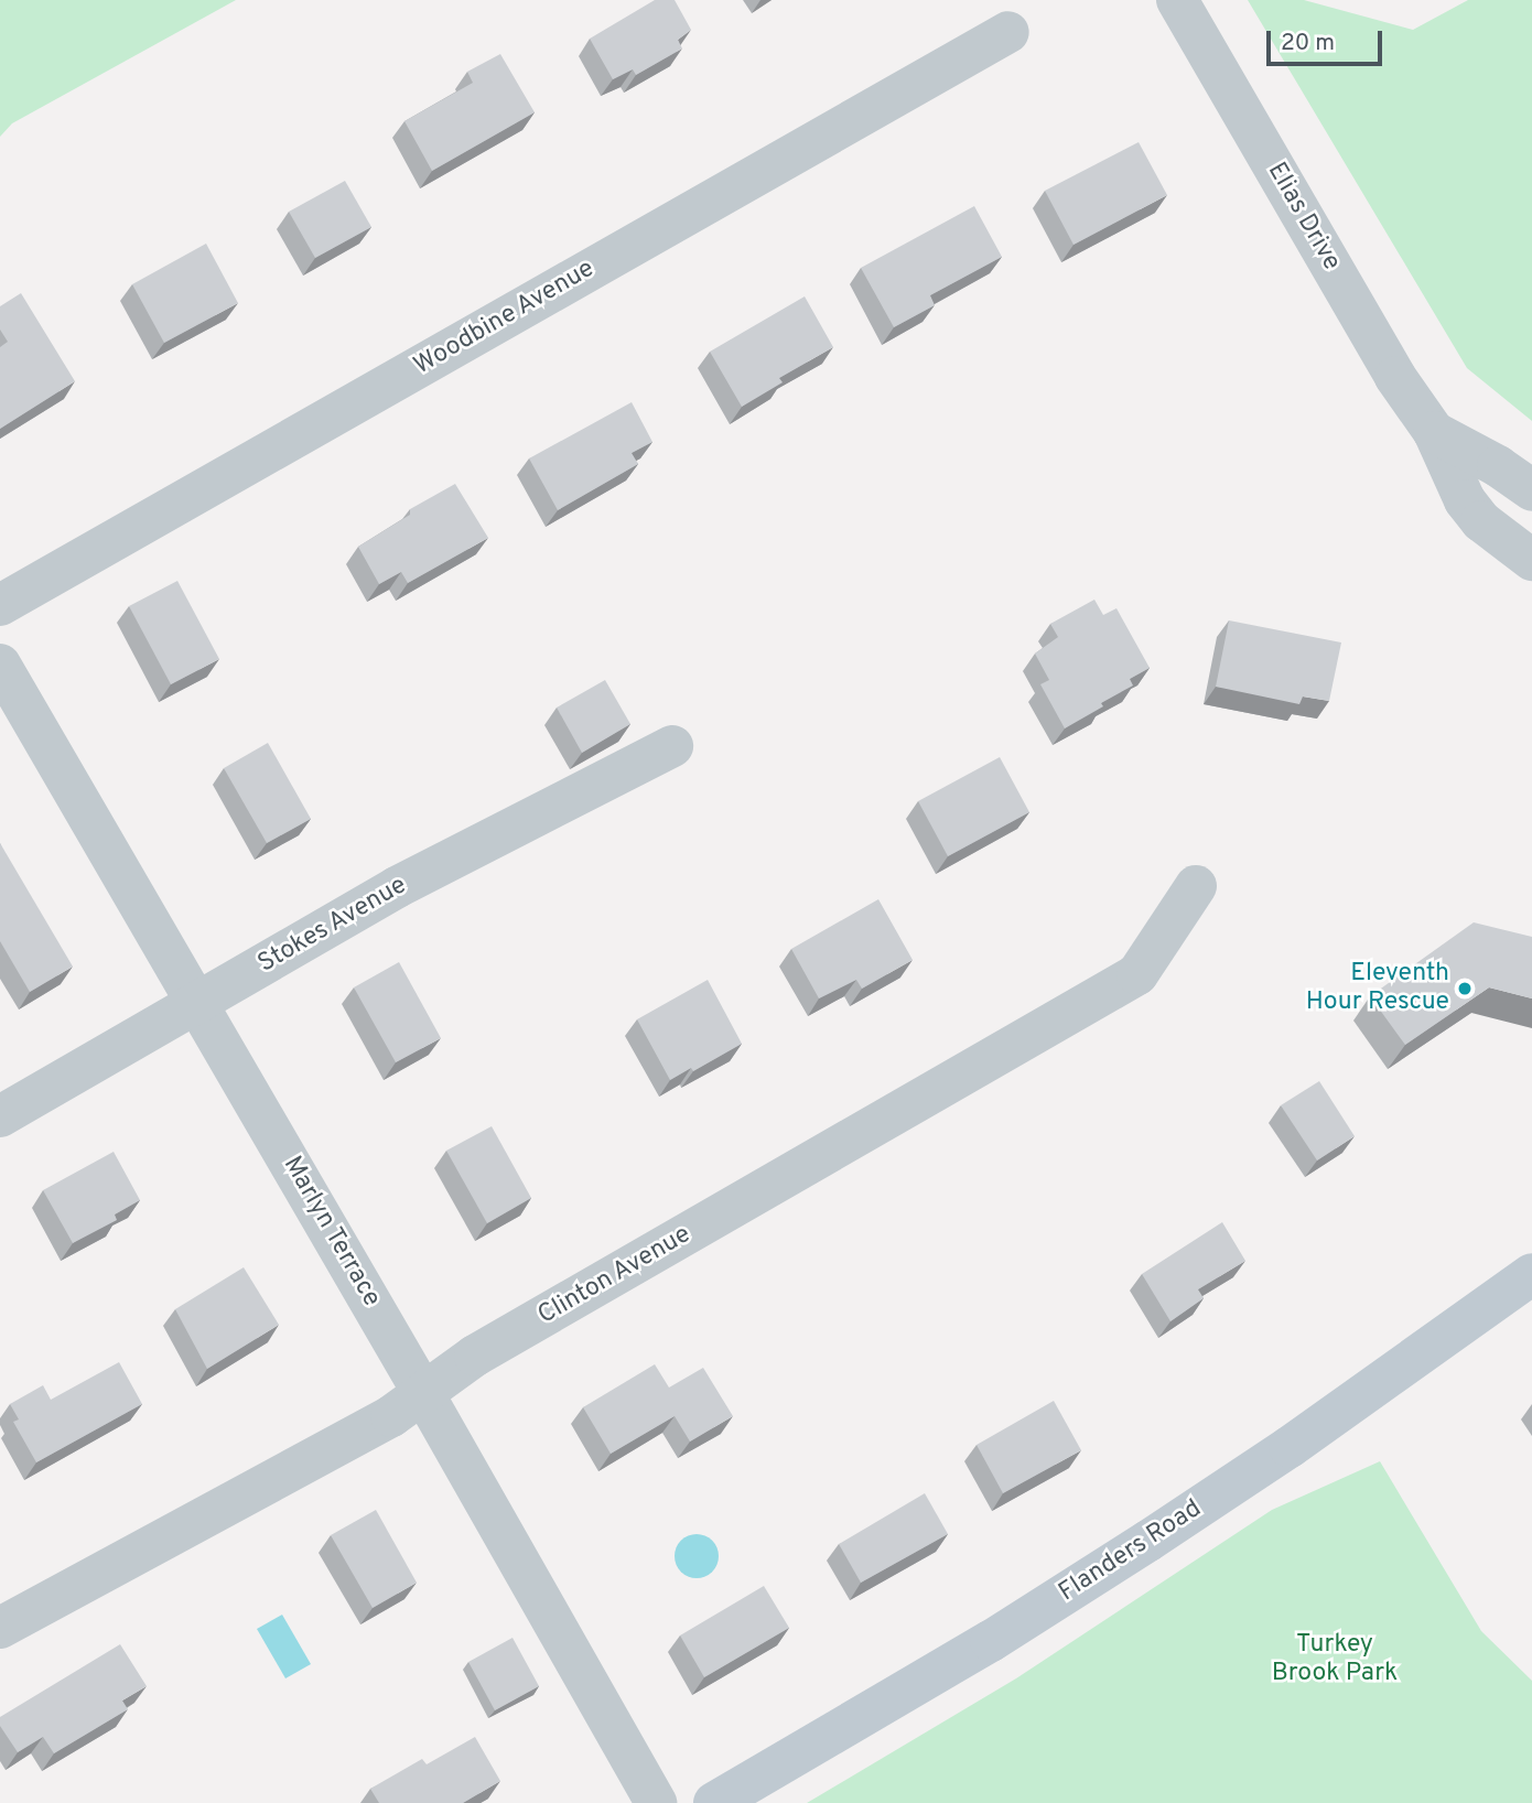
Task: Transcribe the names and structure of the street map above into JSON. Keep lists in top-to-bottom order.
{
  "streets": {
    "main road": ["Flanders Road"],
    "street": [
      "Elias Drive",
      "Woodbine Avenue",
      "Stokes Avenue",
      "Marlyn Terrace",
      "Clinton Avenue"
    ]
  },
  "crossings": [
    ["Stokes Avenue", "Marlyn Terrace"],
    ["Marlyn Terrace", "Clinton Avenue"]
  ],
  "parks": ["Turkey Brook Park"],
  "places": ["Eleventh Hour Rescue"],
  "scale_bar": "20 m"
}
